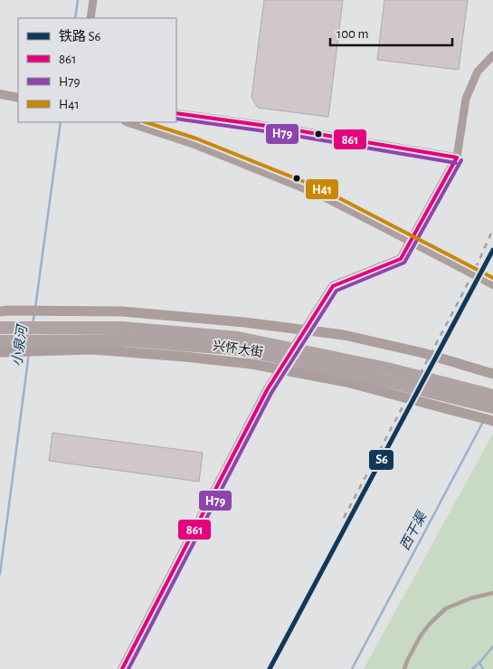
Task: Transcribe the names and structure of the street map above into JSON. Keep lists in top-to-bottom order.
{
  "streets": {
    "main road": ["兴怀大街"]
  },
  "water": ["小泉河", "西干渠"],
  "lines": [
    "transit line 861",
    "transit line H79",
    "transit line H41",
    "rail line S6"
  ],
  "legend": [
    "铁路 S6",
    "861",
    "H79",
    "H41"
  ],
  "scale_bar": "100 m"
}
